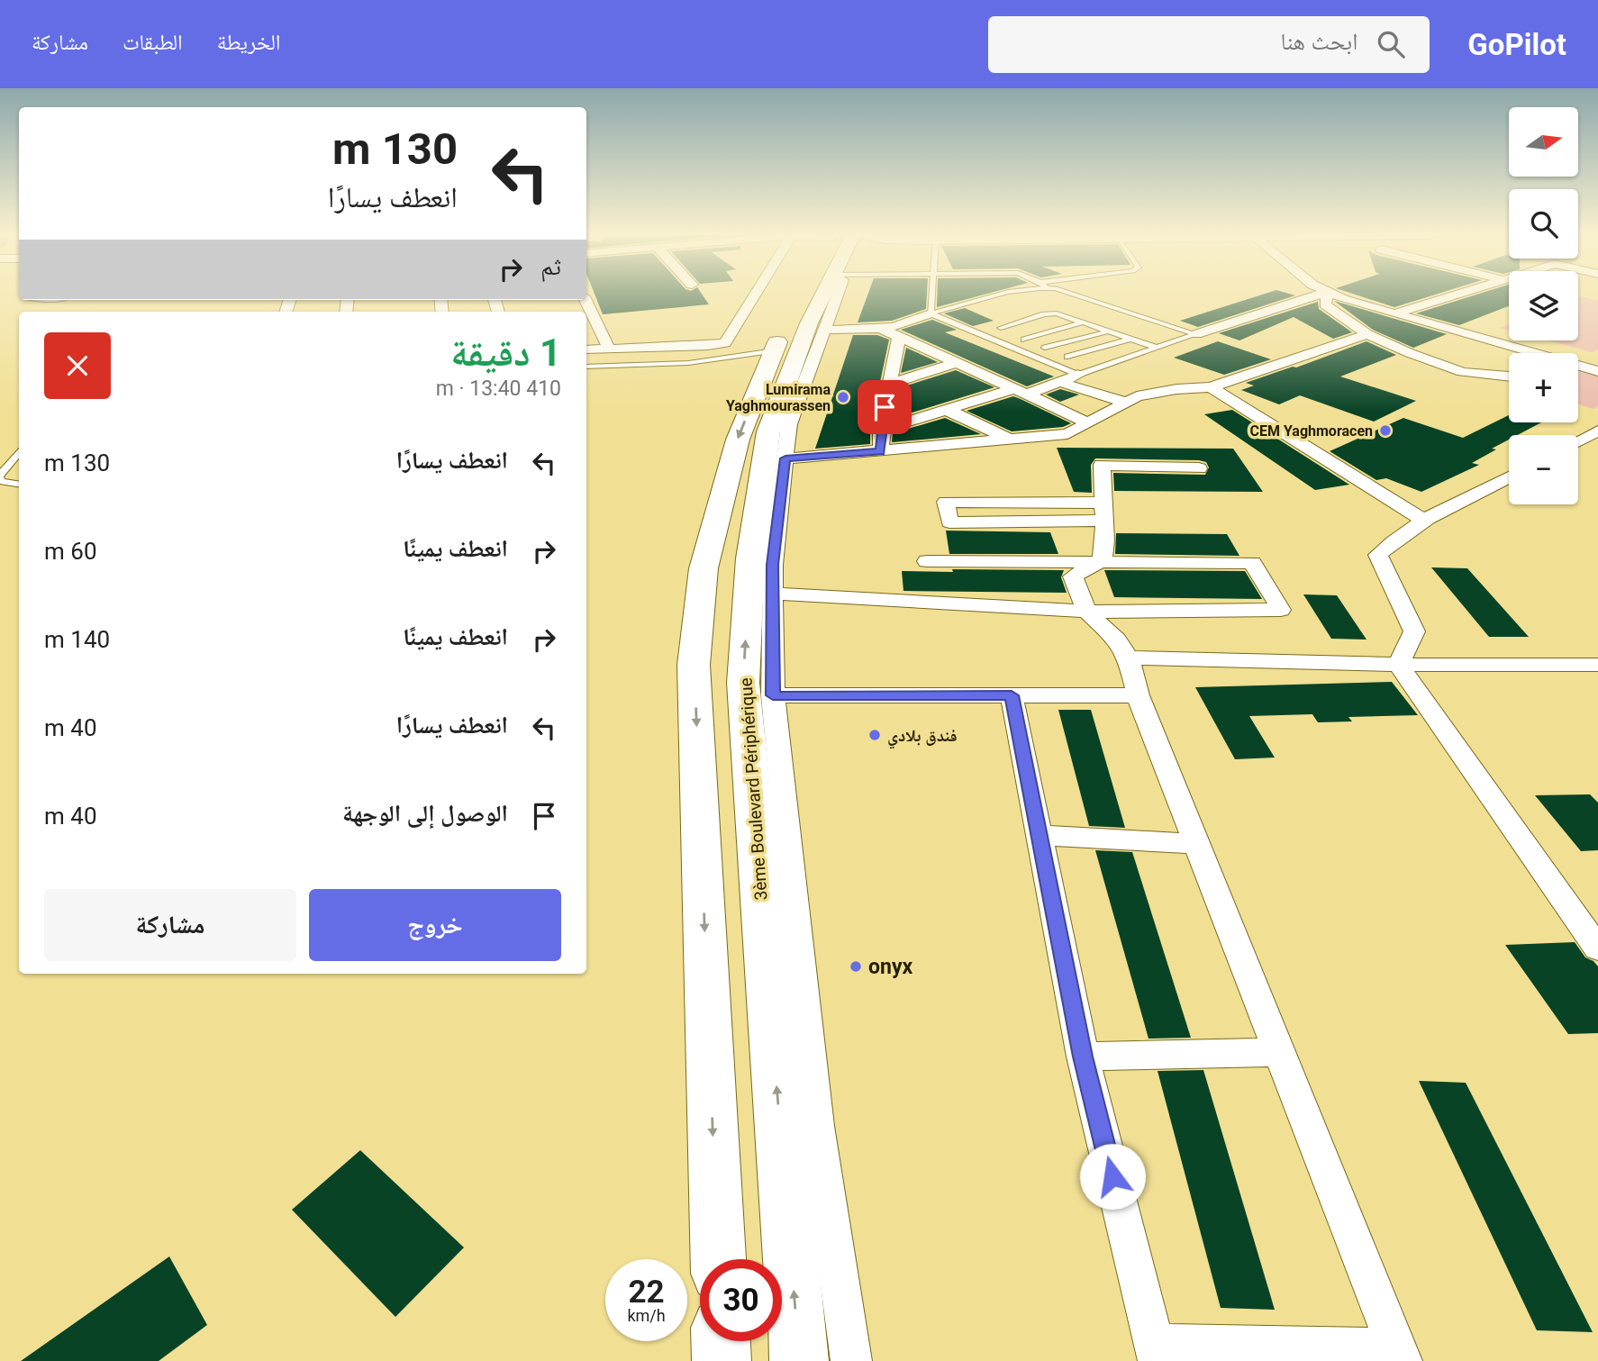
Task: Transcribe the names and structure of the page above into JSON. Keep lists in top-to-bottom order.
{
  "streets": {
    "main road": ["3ème Boulevard Périphérique"]
  },
  "places": [
    "Lumirama Yaghmourassen",
    "CEM Yaghmoracen",
    "فندق بلادي",
    "onyx"
  ],
  "north": "right",
  "page": {
    "header": "GoPilot",
    "search": "ابحث هنا",
    "nav": ["الخريطة", "الطبقات", "مشاركة"],
    "map_buttons": ["+", "−"],
    "turn": ["130 m", "انعطف يسارًا"],
    "then": "ثم",
    "heading": ["1 دقيقة", "410 m · 13:40"],
    "list": [
      {
        "name": "انعطف يسارًا",
        "value": "130 m"
      },
      {
        "name": "انعطف يمينًا",
        "value": "60 m"
      },
      {
        "name": "انعطف يمينًا",
        "value": "140 m"
      },
      {
        "name": "انعطف يسارًا",
        "value": "40 m"
      },
      {
        "name": "الوصول إلى الوجهة",
        "value": "40 m"
      }
    ],
    "buttons": ["خروج", "مشاركة"],
    "speed": "22 km/h",
    "limit": "30"
  }
}
